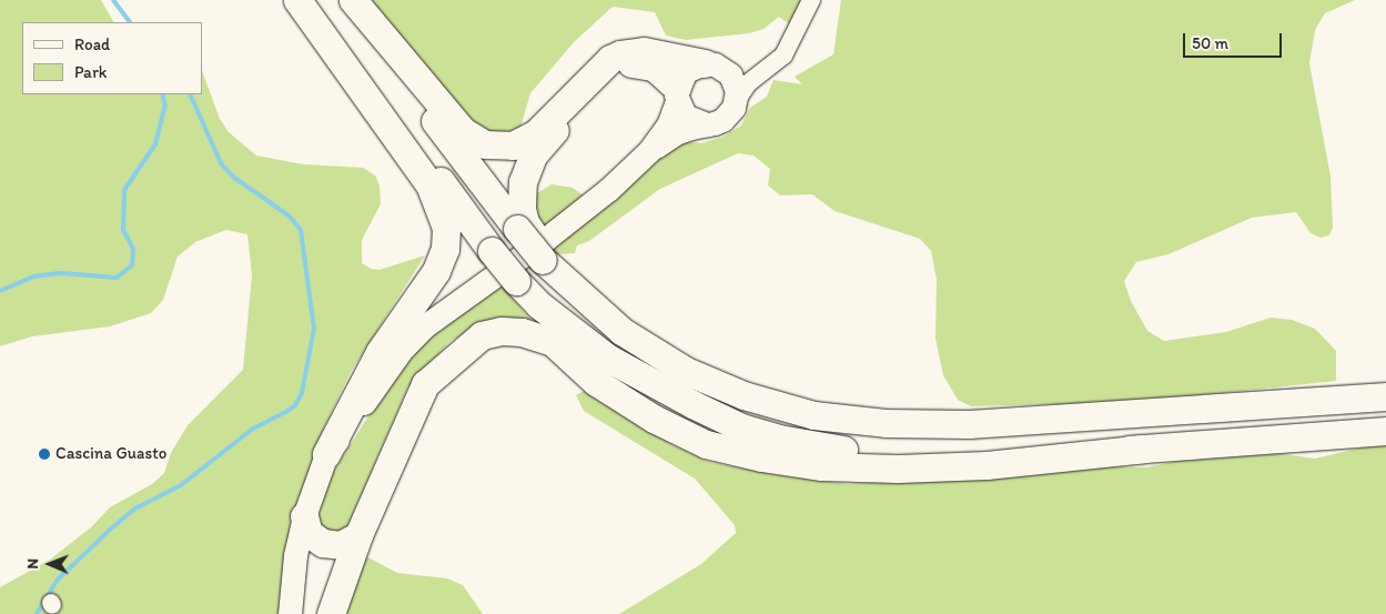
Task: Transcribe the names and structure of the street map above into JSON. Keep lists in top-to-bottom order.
{
  "places": ["Cascina Guasto"],
  "legend": ["Road", "Park"],
  "scale_bar": "50 m",
  "north": "left"
}
